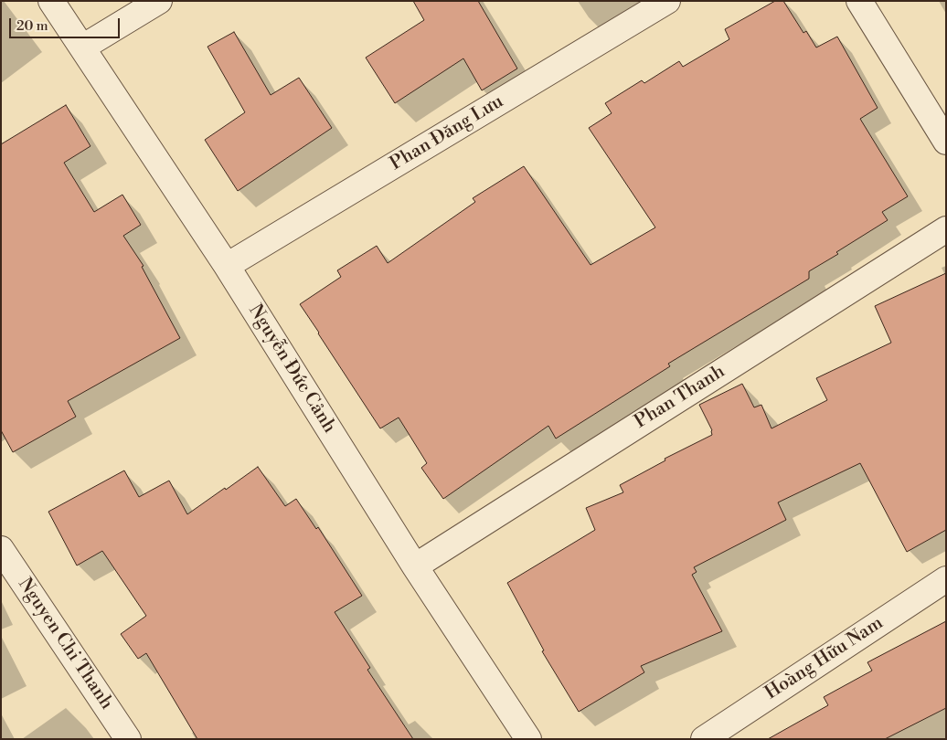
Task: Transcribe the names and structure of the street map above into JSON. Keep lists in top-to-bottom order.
{
  "streets": {
    "street": [
      "Phan Đăng Lưu",
      "Nguyễn Đức Cảnh",
      "Phan Thanh",
      "Nguyen Chi Thanh",
      "Hoàng Hữu Nam"
    ]
  },
  "crossings": [
    ["Phan Đăng Lưu", "Nguyễn Đức Cảnh"],
    ["Nguyễn Đức Cảnh", "Phan Thanh"]
  ],
  "scale_bar": "20 m"
}
